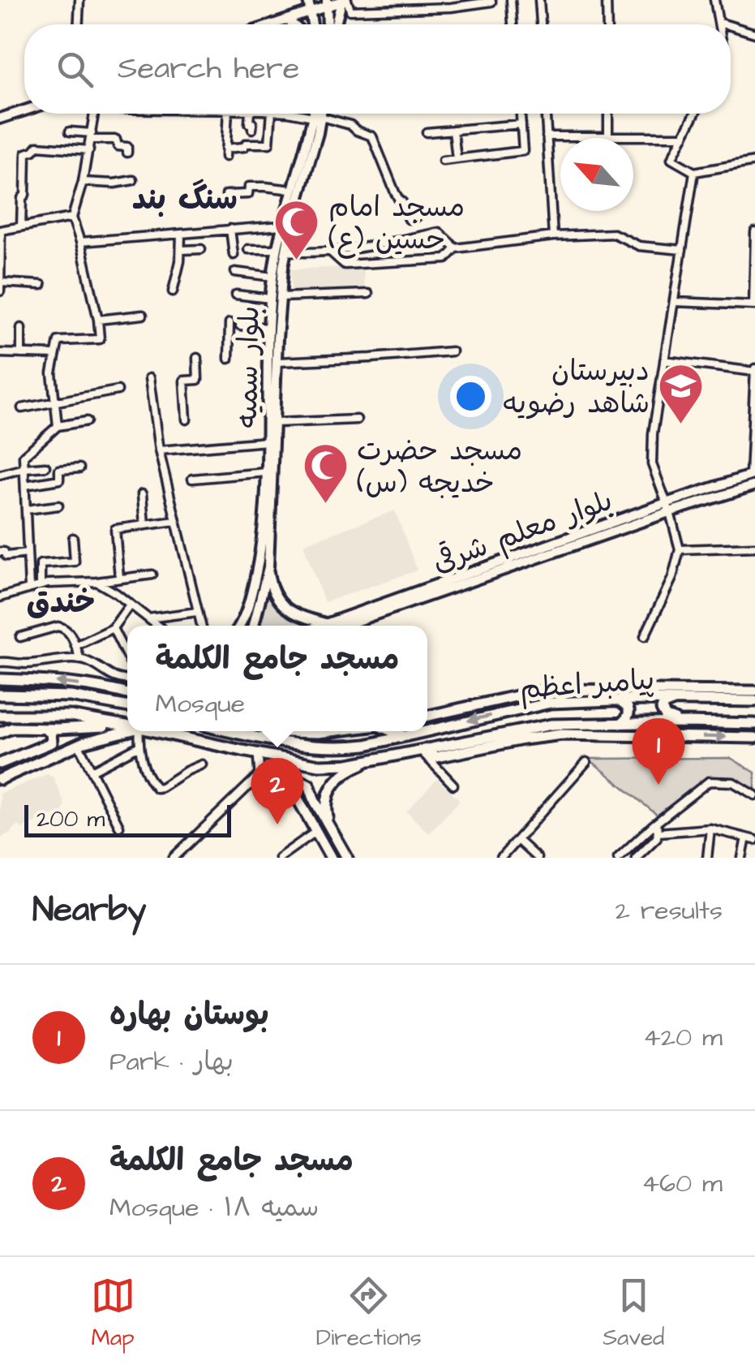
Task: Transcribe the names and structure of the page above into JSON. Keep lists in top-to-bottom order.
{
  "streets": {
    "main road": ["بلوار سمیه", "بلوار معلم شرقی", "پیامبر اعظم"]
  },
  "districts": ["سنگ بند", "خندق"],
  "places": {
    "mosque": ["مسجد امام حسین (ع)", "مسجد حضرت خدیجه (س)"],
    "school or university": ["دبیرستان شاهد رضویه"]
  },
  "scale_bar": "200 m",
  "north": "top left",
  "page": {
    "search": "Search here",
    "popup": ["مسجد جامع الکلمة", "Mosque"],
    "pins": ["1", "2"],
    "scale": "200 m",
    "heading": ["Nearby", "2 results"],
    "list": [
      {
        "mark": "1",
        "name": "بوستان بهاره",
        "note": "Park · بهار",
        "value": "420 m"
      },
      {
        "mark": "2",
        "name": "مسجد جامع الکلمة",
        "note": "Mosque · سمیه ۱۸",
        "value": "460 m"
      }
    ],
    "nav": ["Map", "Directions", "Saved"]
  }
}
